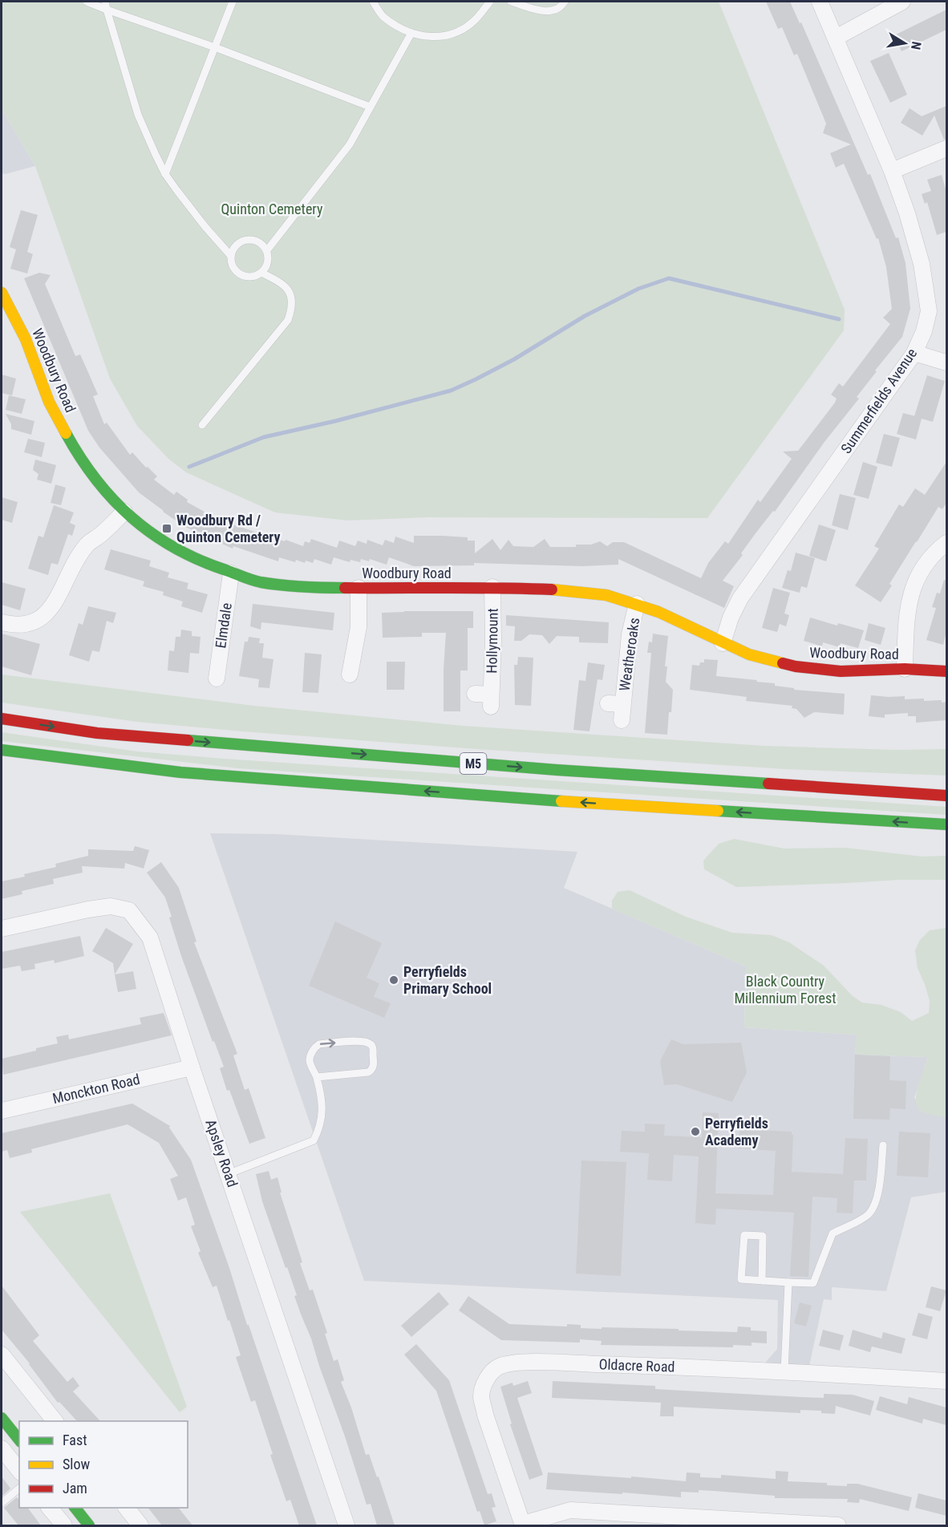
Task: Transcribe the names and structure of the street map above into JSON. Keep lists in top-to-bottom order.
{
  "streets": {
    "main road": ["Woodbury Road", "M5"],
    "street": [
      "Summerfields Avenue",
      "Elmdale",
      "Hollymount",
      "Weatheroaks",
      "Monckton Road",
      "Apsley Road",
      "Oldacre Road"
    ]
  },
  "crossings": [
    ["Woodbury Road", "Summerfields Avenue"],
    ["Woodbury Road", "Elmdale"],
    ["Woodbury Road", "Hollymount"],
    ["Woodbury Road", "Weatheroaks"],
    ["Monckton Road", "Apsley Road"]
  ],
  "parks": ["Quinton Cemetery", "Black Country Millennium Forest"],
  "places": {
    "transit": ["Woodbury Rd / Quinton Cemetery"],
    "other": ["Perryfields Primary School", "Perryfields Academy"]
  },
  "legend": ["Fast", "Slow", "Jam"],
  "north": "right"
}
